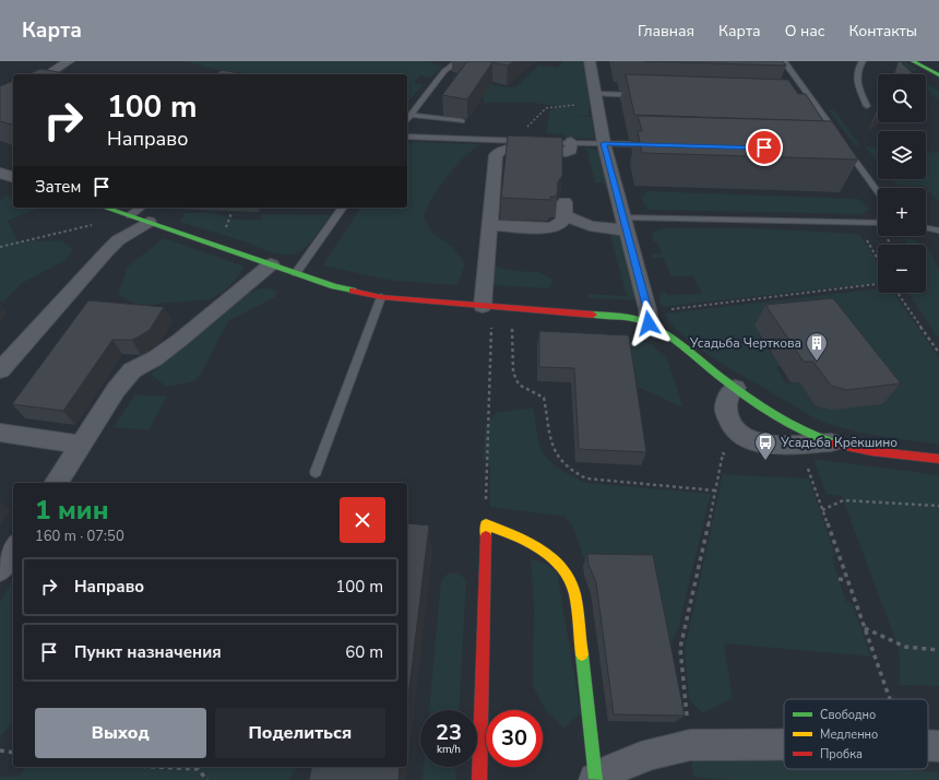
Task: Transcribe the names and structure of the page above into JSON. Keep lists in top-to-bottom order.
{
  "places": {
    "building": ["Усадьба Черткова"],
    "bus stop": ["Усадьба Крёкшино"]
  },
  "legend": ["Свободно", "Медленно", "Пробка"],
  "page": {
    "header": "Карта",
    "nav": [
      "Главная",
      "Карта",
      "О нас",
      "Контакты"
    ],
    "map_buttons": ["+", "−"],
    "turn": ["100 m", "Направо"],
    "then": "Затем",
    "heading": ["1 мин", "160 m · 07:50"],
    "list": [
      {
        "name": "Направо",
        "value": "100 m"
      },
      {
        "name": "Пункт назначения",
        "value": "60 m"
      }
    ],
    "buttons": ["Выход", "Поделиться"],
    "speed": "23 km/h",
    "limit": "30"
  }
}
